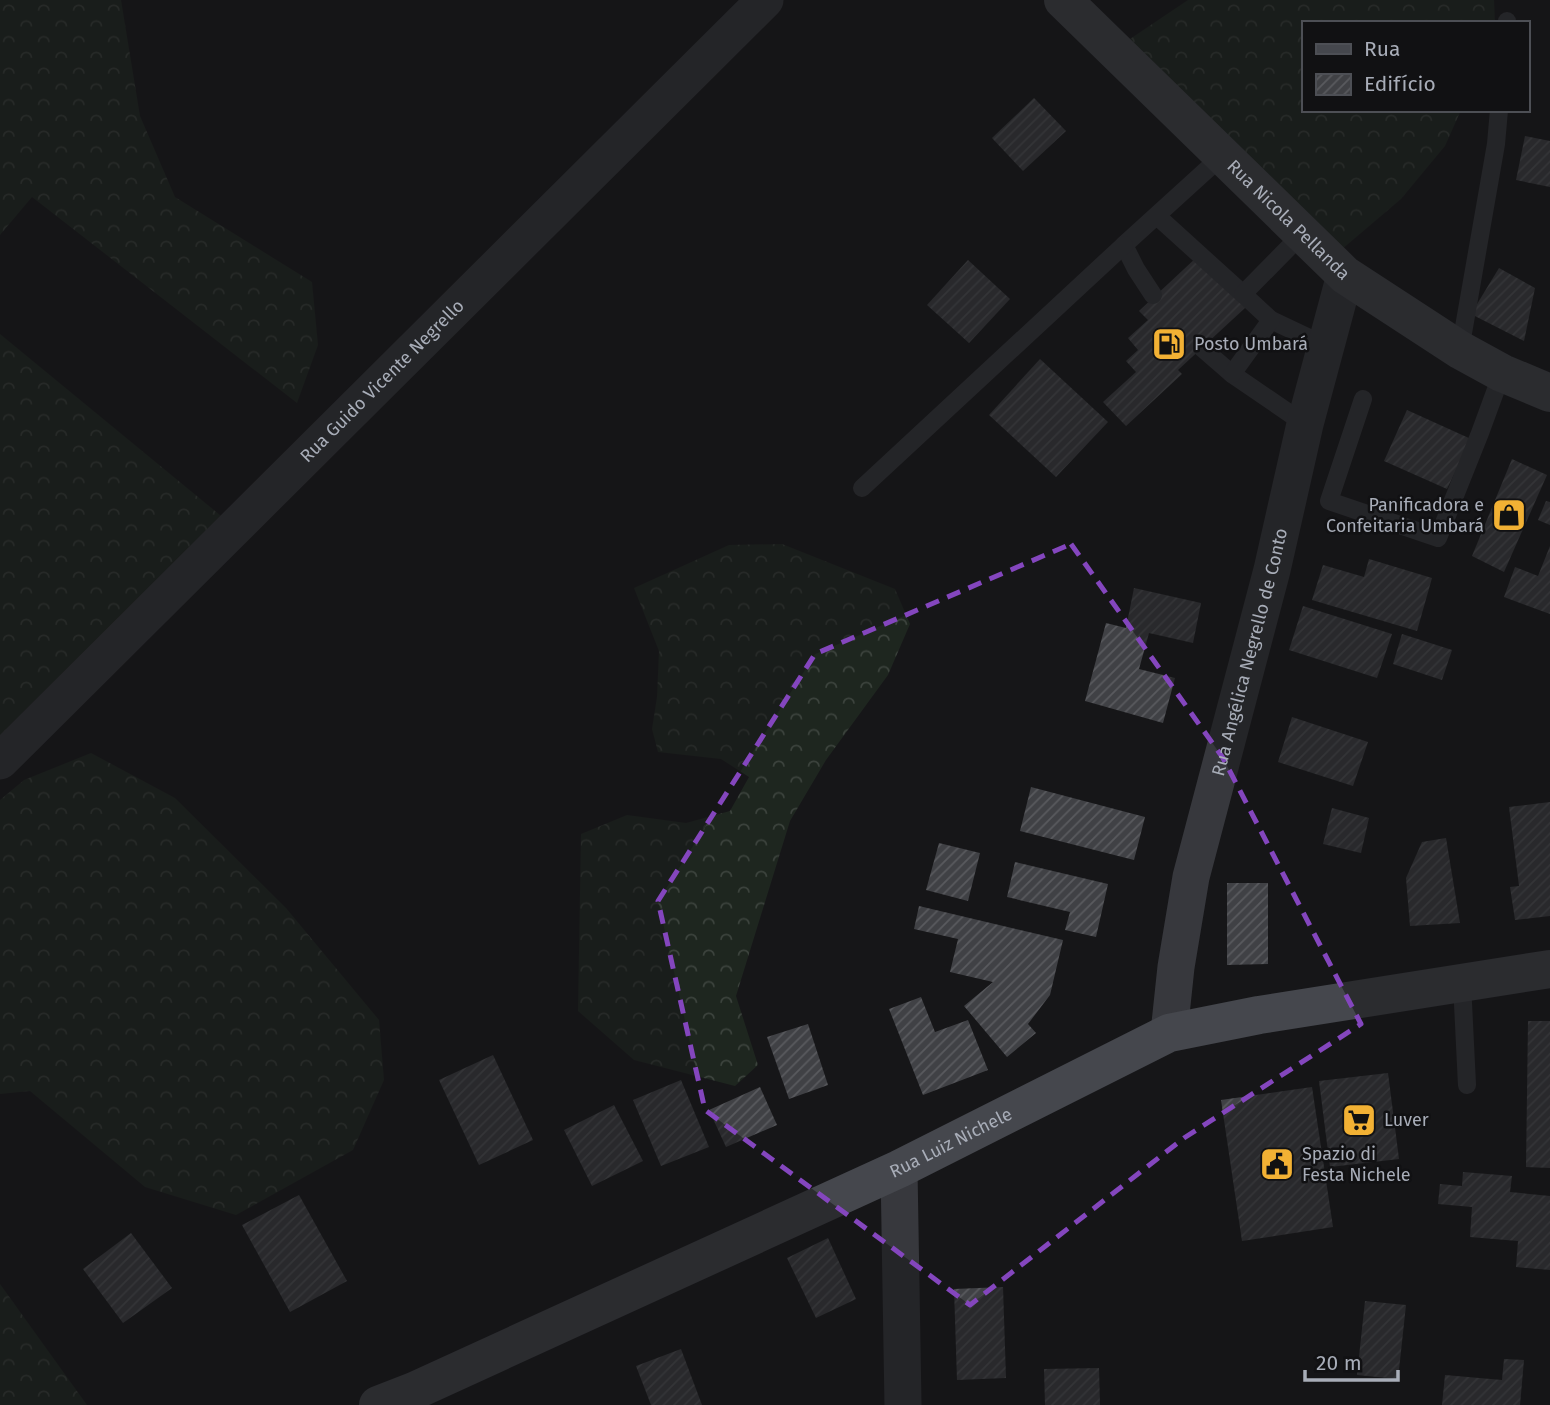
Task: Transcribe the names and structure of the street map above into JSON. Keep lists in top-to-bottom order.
{
  "streets": {
    "street": [
      "Rua Nicola Pellanda",
      "Rua Guido Vicente Negrello",
      "Rua Angélica Negrello de Conto",
      "Rua Luiz Nichele"
    ]
  },
  "crossings": [
    ["Rua Nicola Pellanda", "Rua Angélica Negrello de Conto"],
    ["Rua Angélica Negrello de Conto", "Rua Luiz Nichele"]
  ],
  "places": {
    "fuel station": ["Posto Umbará"],
    "shop": ["Panificadora e Confeitaria Umbará"],
    "supermarket": ["Luver"],
    "public building": ["Spazio di Festa Nichele"]
  },
  "legend": ["Rua", "Edifício"],
  "scale_bar": "20 m"
}
